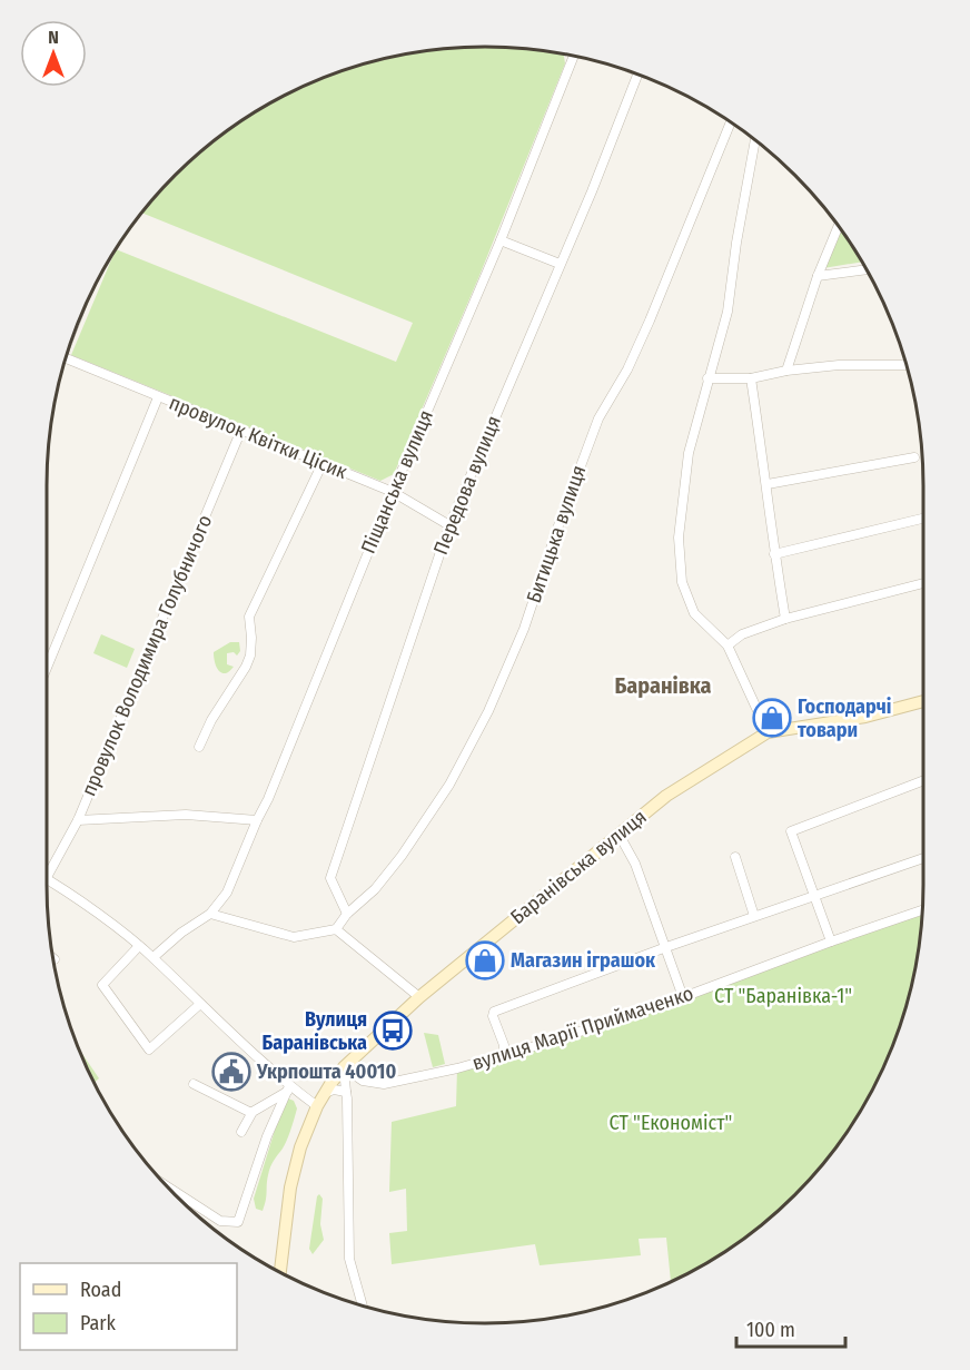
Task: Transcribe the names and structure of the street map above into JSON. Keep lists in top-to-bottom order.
{
  "streets": {
    "main road": ["Баранівська вулиця"],
    "street": [
      "провулок Квітки Цісик",
      "Піщанська вулиця",
      "Передова вулиця",
      "Битицька вулиця",
      "провулок Володимира Голубничого",
      "вулиця Марії Приймаченко"
    ]
  },
  "crossings": [
    ["провулок Квітки Цісик", "Піщанська вулиця"],
    ["провулок Квітки Цісик", "Передова вулиця"],
    ["провулок Квітки Цісик", "провулок Володимира Голубничого"],
    ["Передова вулиця", "Битицька вулиця"],
    ["Баранівська вулиця", "вулиця Марії Приймаченко"]
  ],
  "districts": ["Баранівка"],
  "parks": ["СТ \"Баранівка-1\"", "СТ \"Економіст\""],
  "places": {
    "shop": ["Господарчі товари", "Магазин іграшок"],
    "bus stop": ["Вулиця Баранівська"],
    "public building": ["Укрпошта 40010"]
  },
  "legend": ["Road", "Park"],
  "scale_bar": "100 m",
  "north": "top"
}
